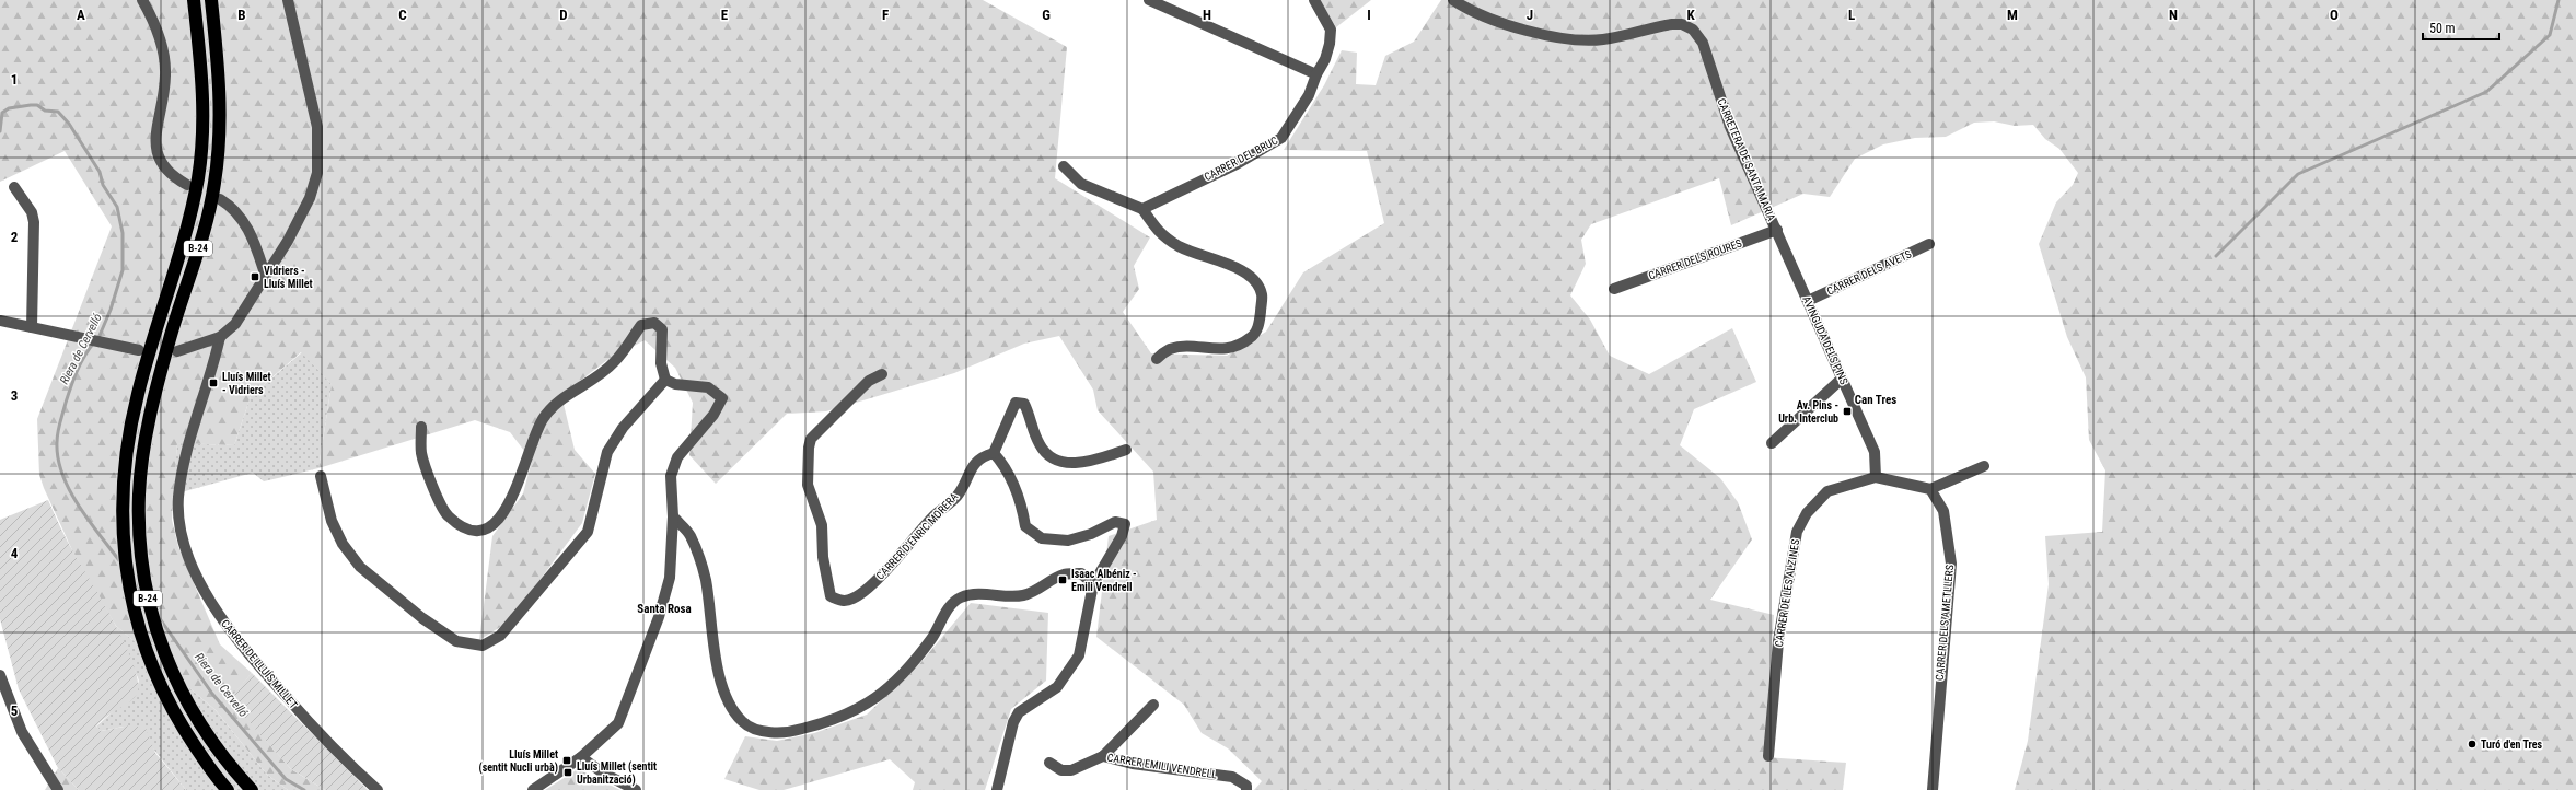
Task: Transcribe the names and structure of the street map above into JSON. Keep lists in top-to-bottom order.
{
  "streets": {
    "highway": ["B-24"],
    "street": [
      "CARRER DEL BRUC",
      "CARRETERA DE SANTA MARIA",
      "CARRER DELS ROURES",
      "CARRER DELS AVETS",
      "AVINGUDA DELS PINS",
      "CARRER D'ENRIC MORERA",
      "CARRER DE LES ALZINES",
      "CARRER DELS AMETLLERS",
      "CARRER DE LLUÍS MILLET",
      "CARRER EMILI VENDRELL"
    ]
  },
  "crossings": [
    ["CARRETERA DE SANTA MARIA", "CARRER DELS ROURES"],
    ["CARRETERA DE SANTA MARIA", "AVINGUDA DELS PINS"],
    ["CARRER DELS ROURES", "AVINGUDA DELS PINS"],
    ["CARRER DELS AVETS", "AVINGUDA DELS PINS"],
    ["AVINGUDA DELS PINS", "CARRER DE LES ALZINES"]
  ],
  "districts": ["Can Tres", "Santa Rosa"],
  "water": ["Riera de Cervelló"],
  "places": {
    "transit": [
      "Vidriers - Lluís Millet",
      "Lluís Millet - Vidriers",
      "Av. Pins - Urb. Interclub",
      "Isaac Albéniz - Emili Vendrell",
      "Lluís Millet (sentit Nucli urbà)",
      "Lluís Millet (sentit Urbanització)"
    ],
    "other": ["Turó d'en Tres"]
  },
  "scale_bar": "50 m",
  "grid": {
    "columns": [
      "A",
      "B",
      "C",
      "D",
      "E",
      "F",
      "G",
      "H",
      "I",
      "J",
      "K",
      "L",
      "M",
      "N",
      "O"
    ],
    "rows": [
      "1",
      "2",
      "3",
      "4",
      "5"
    ]
  }
}
